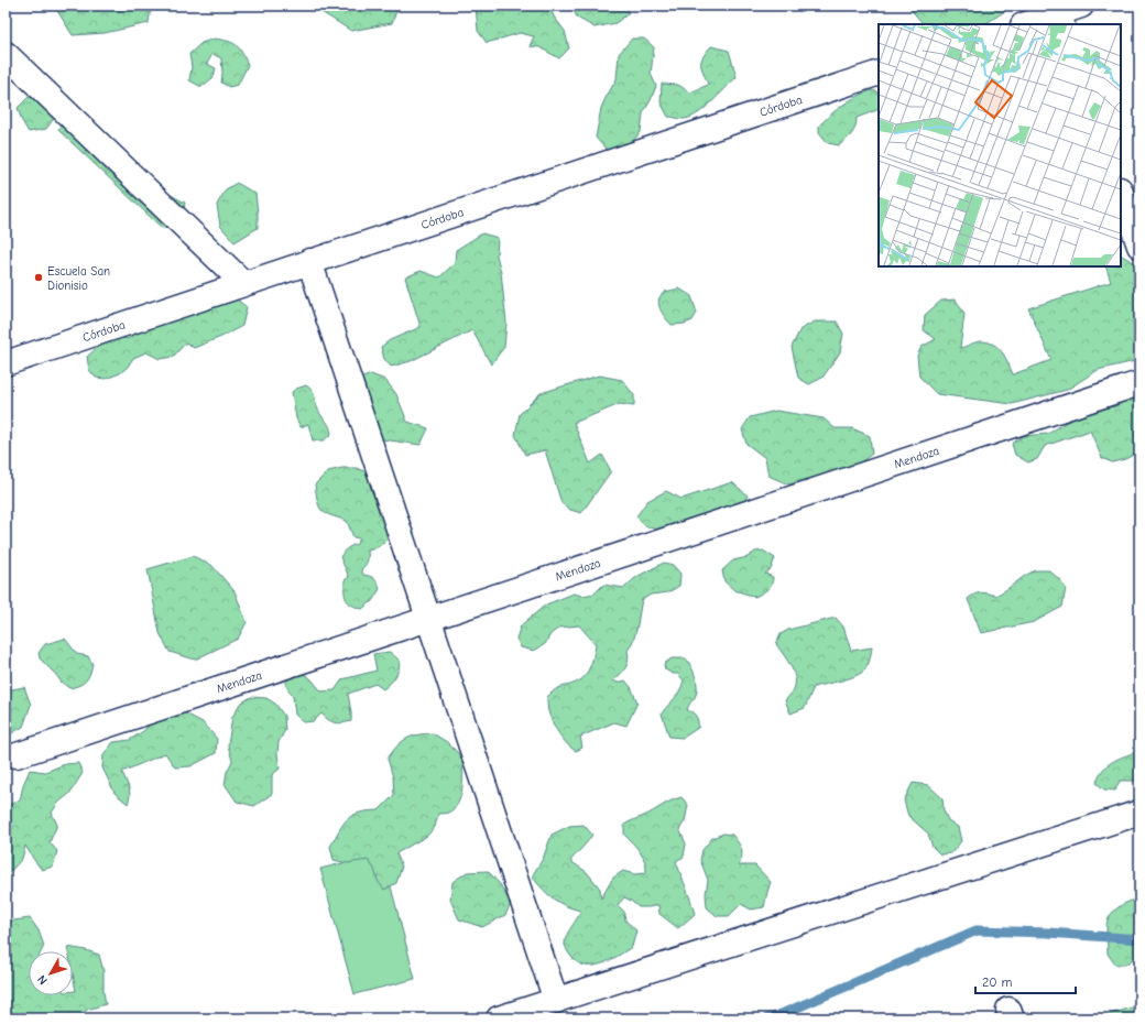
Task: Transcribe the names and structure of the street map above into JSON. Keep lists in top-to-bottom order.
{
  "streets": {
    "street": ["Córdoba", "Mendoza"]
  },
  "places": ["Escuela San Dionisio"],
  "scale_bar": "20 m",
  "north": "bottom left"
}
